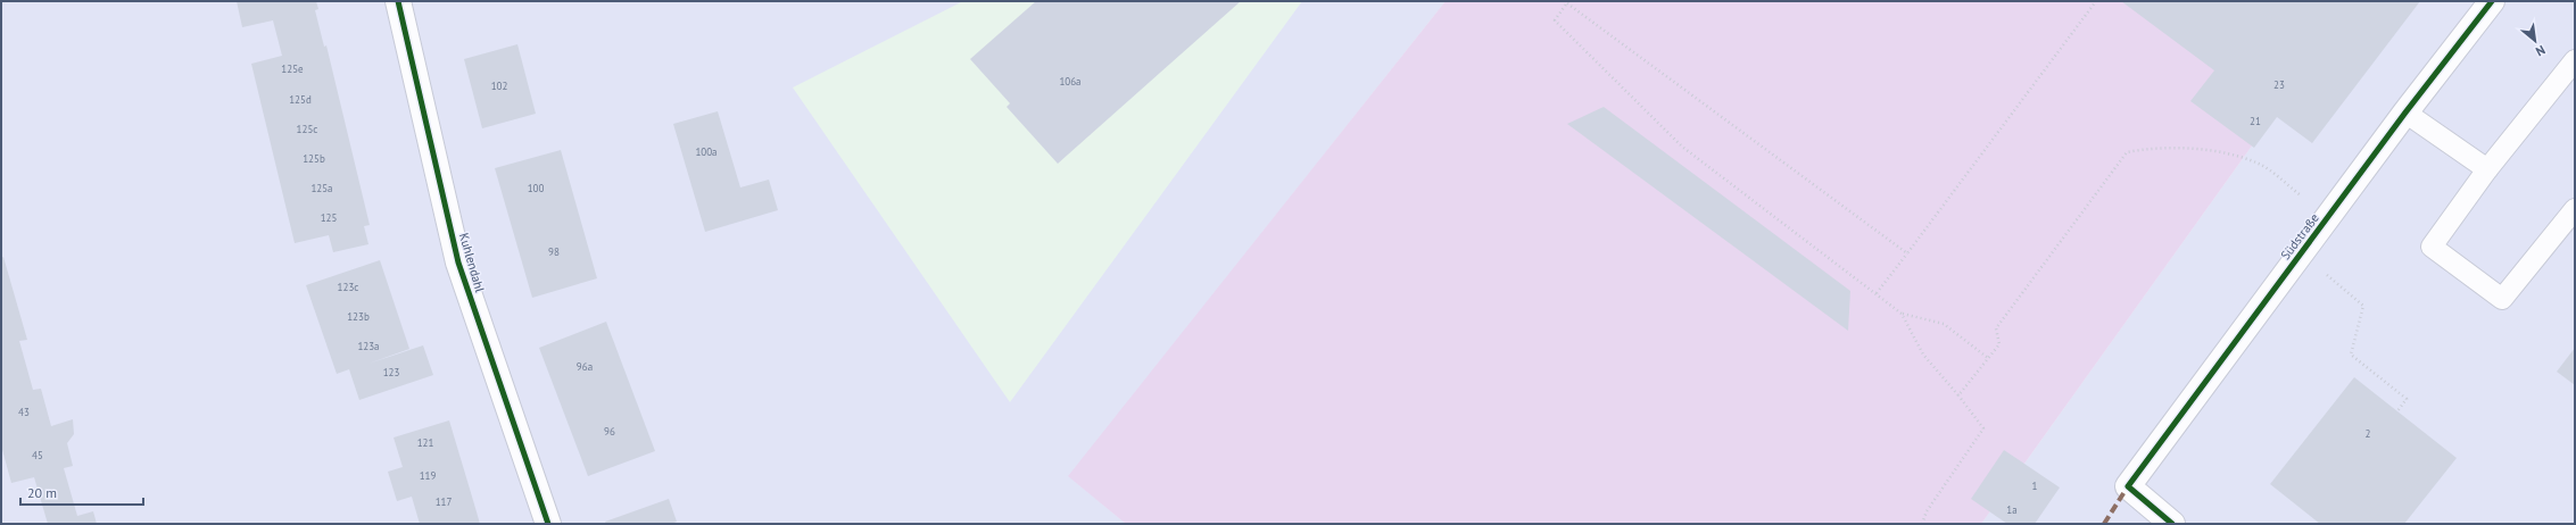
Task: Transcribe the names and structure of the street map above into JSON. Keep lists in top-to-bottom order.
{
  "streets": {
    "street": ["Südstraße", "Kuhlendahl"]
  },
  "house_numbers": [
    "125e",
    "106a",
    "23",
    "102",
    "125d",
    "21",
    "125c",
    "100a",
    "125b",
    "125a",
    "100",
    "125",
    "98",
    "123c",
    "123b",
    "123a",
    "96a",
    "123",
    "43",
    "96",
    "2",
    "121",
    "45",
    "119",
    "1",
    "117",
    "1a"
  ],
  "scale_bar": "20 m",
  "north": "bottom right"
}
